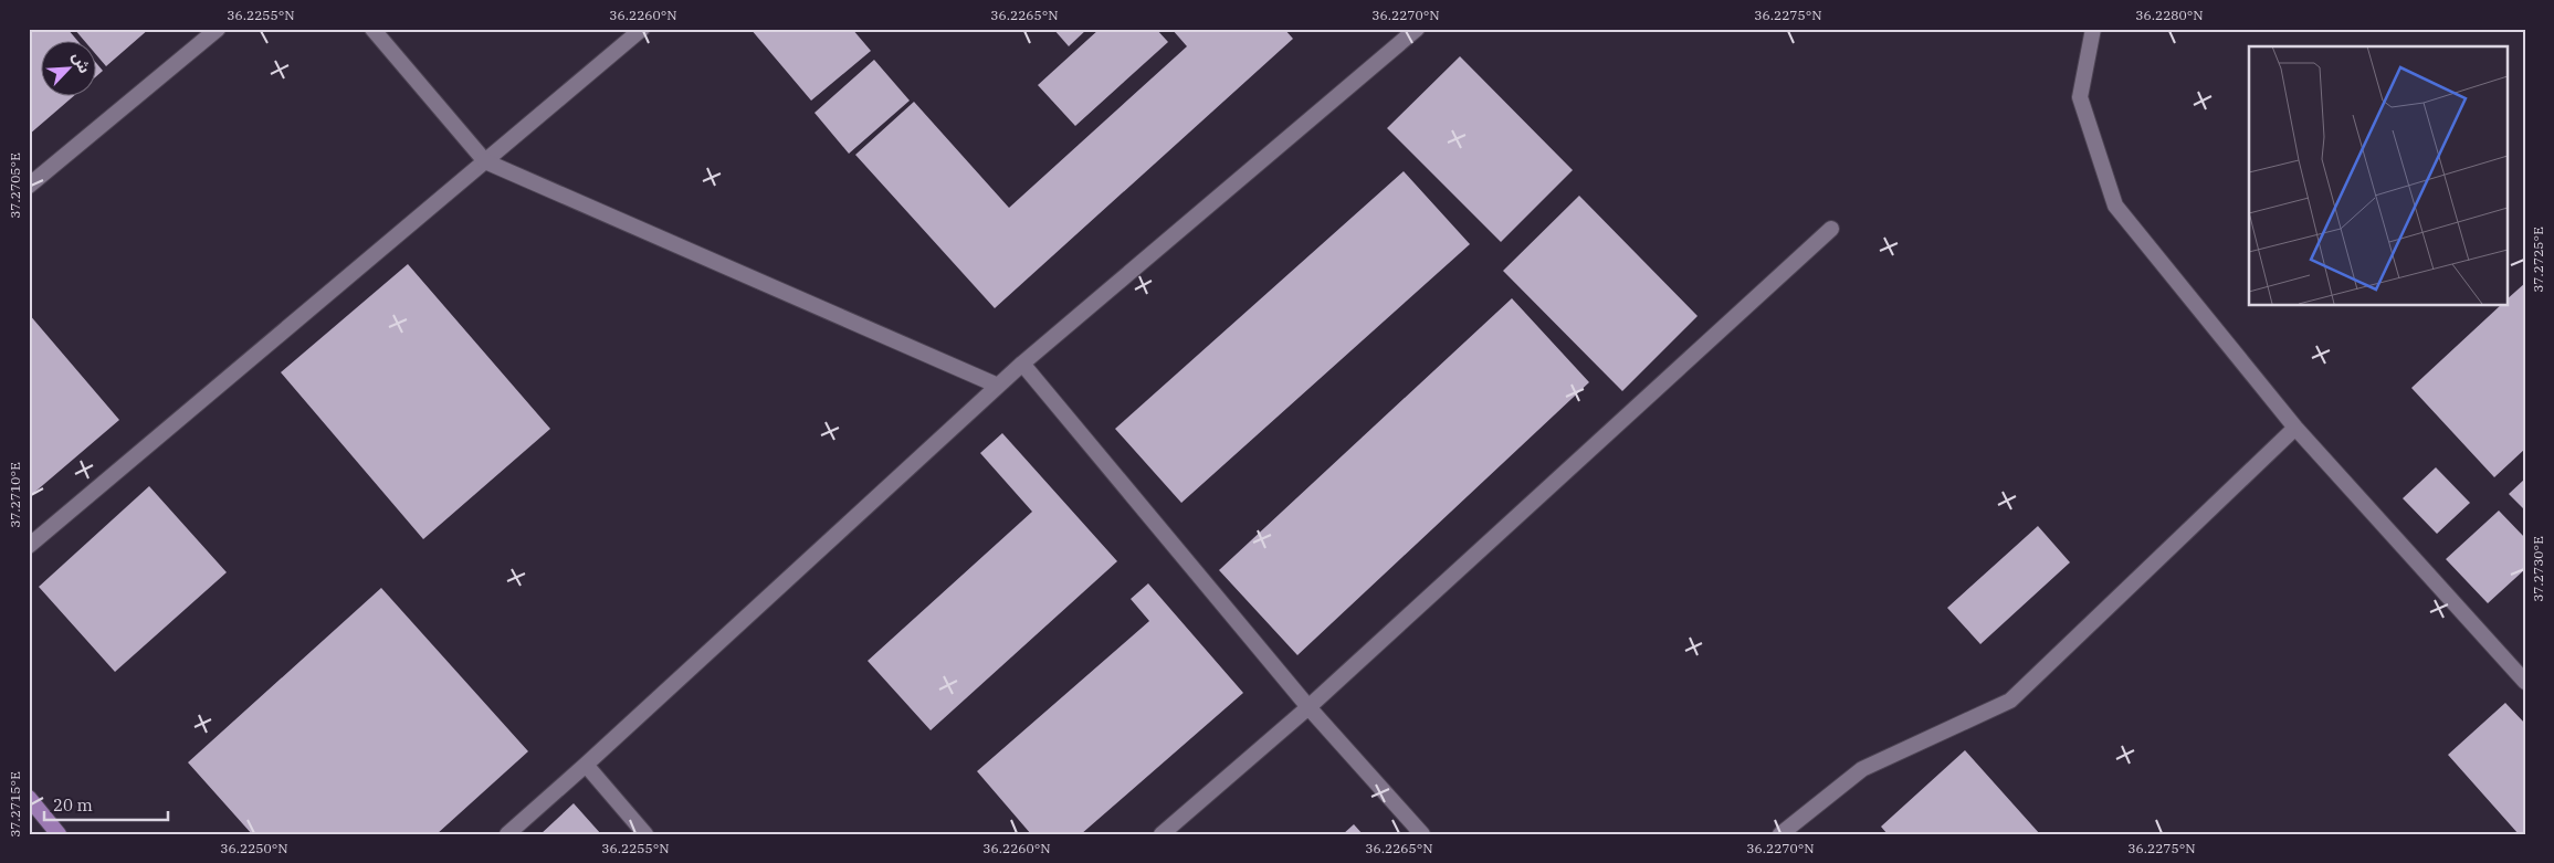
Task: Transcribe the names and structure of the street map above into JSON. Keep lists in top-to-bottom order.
{
  "scale_bar": "20 m",
  "north": "top right",
  "coordinates": [
    "36.2255°N",
    "36.2260°N",
    "36.2265°N",
    "36.2270°N",
    "36.2275°N",
    "36.2280°N",
    "37.2705°E",
    "37.2725°E",
    "37.2710°E",
    "37.2730°E",
    "37.2715°E",
    "36.2250°N"
  ]
}
